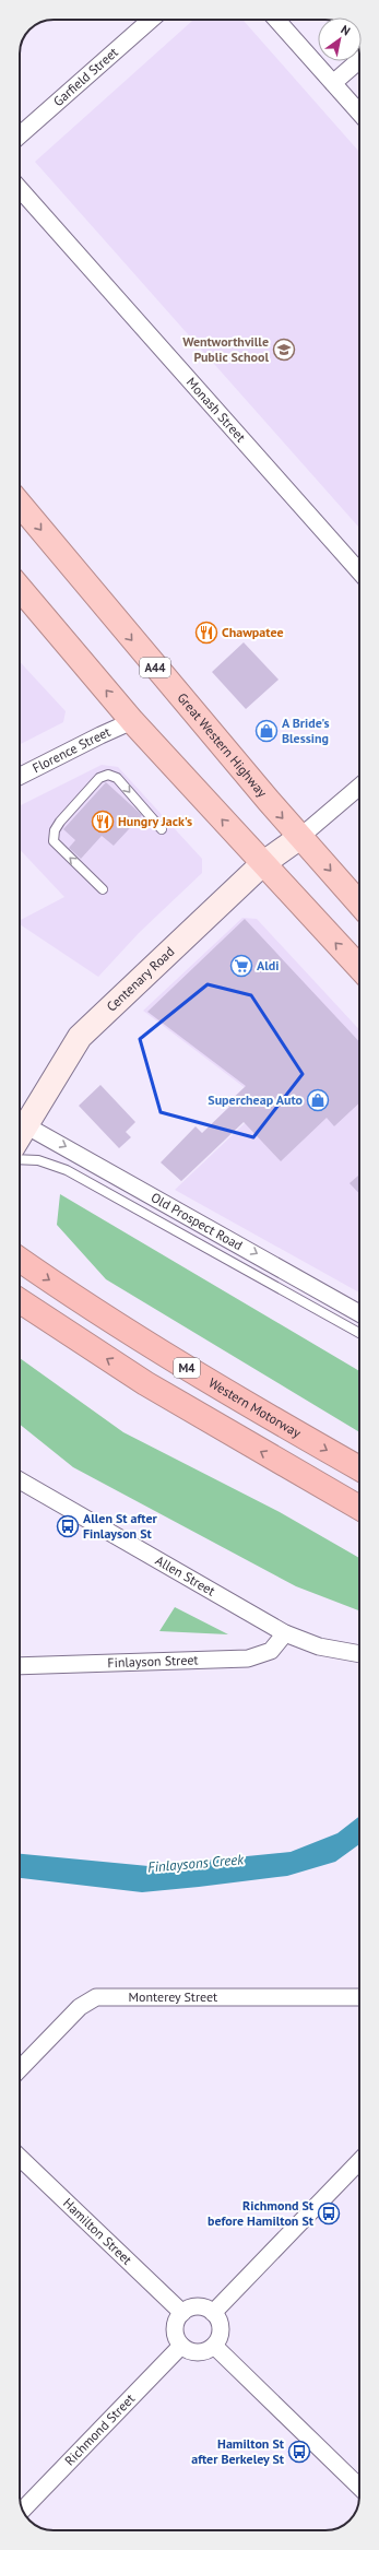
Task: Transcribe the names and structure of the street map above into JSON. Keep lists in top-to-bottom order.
{
  "streets": {
    "highway": [
      "A44",
      "Great Western Highway",
      "M4",
      "Western Motorway"
    ],
    "main road": ["Centenary Road"],
    "street": [
      "Garfield Street",
      "Monash Street",
      "Florence Street",
      "Old Prospect Road",
      "Allen Street",
      "Finlayson Street",
      "Monterey Street",
      "Hamilton Street",
      "Richmond Street"
    ]
  },
  "crossings": [
    ["Great Western Highway", "Centenary Road"],
    ["Centenary Road", "Old Prospect Road"],
    ["Allen Street", "Finlayson Street"],
    ["Hamilton Street", "Richmond Street"]
  ],
  "one_way": ["Old Prospect Road"],
  "water": ["Finlaysons Creek"],
  "places": {
    "school or university": ["Wentworthville Public School"],
    "restaurant": ["Chawpatee", "Hungry Jack's"],
    "shop": ["A Bride's Blessing", "Supercheap Auto"],
    "supermarket": ["Aldi"],
    "bus stop": ["Allen St after Finlayson St", "Richmond St before Hamilton St", "Hamilton St after Berkeley St"]
  },
  "north": "top right"
}
